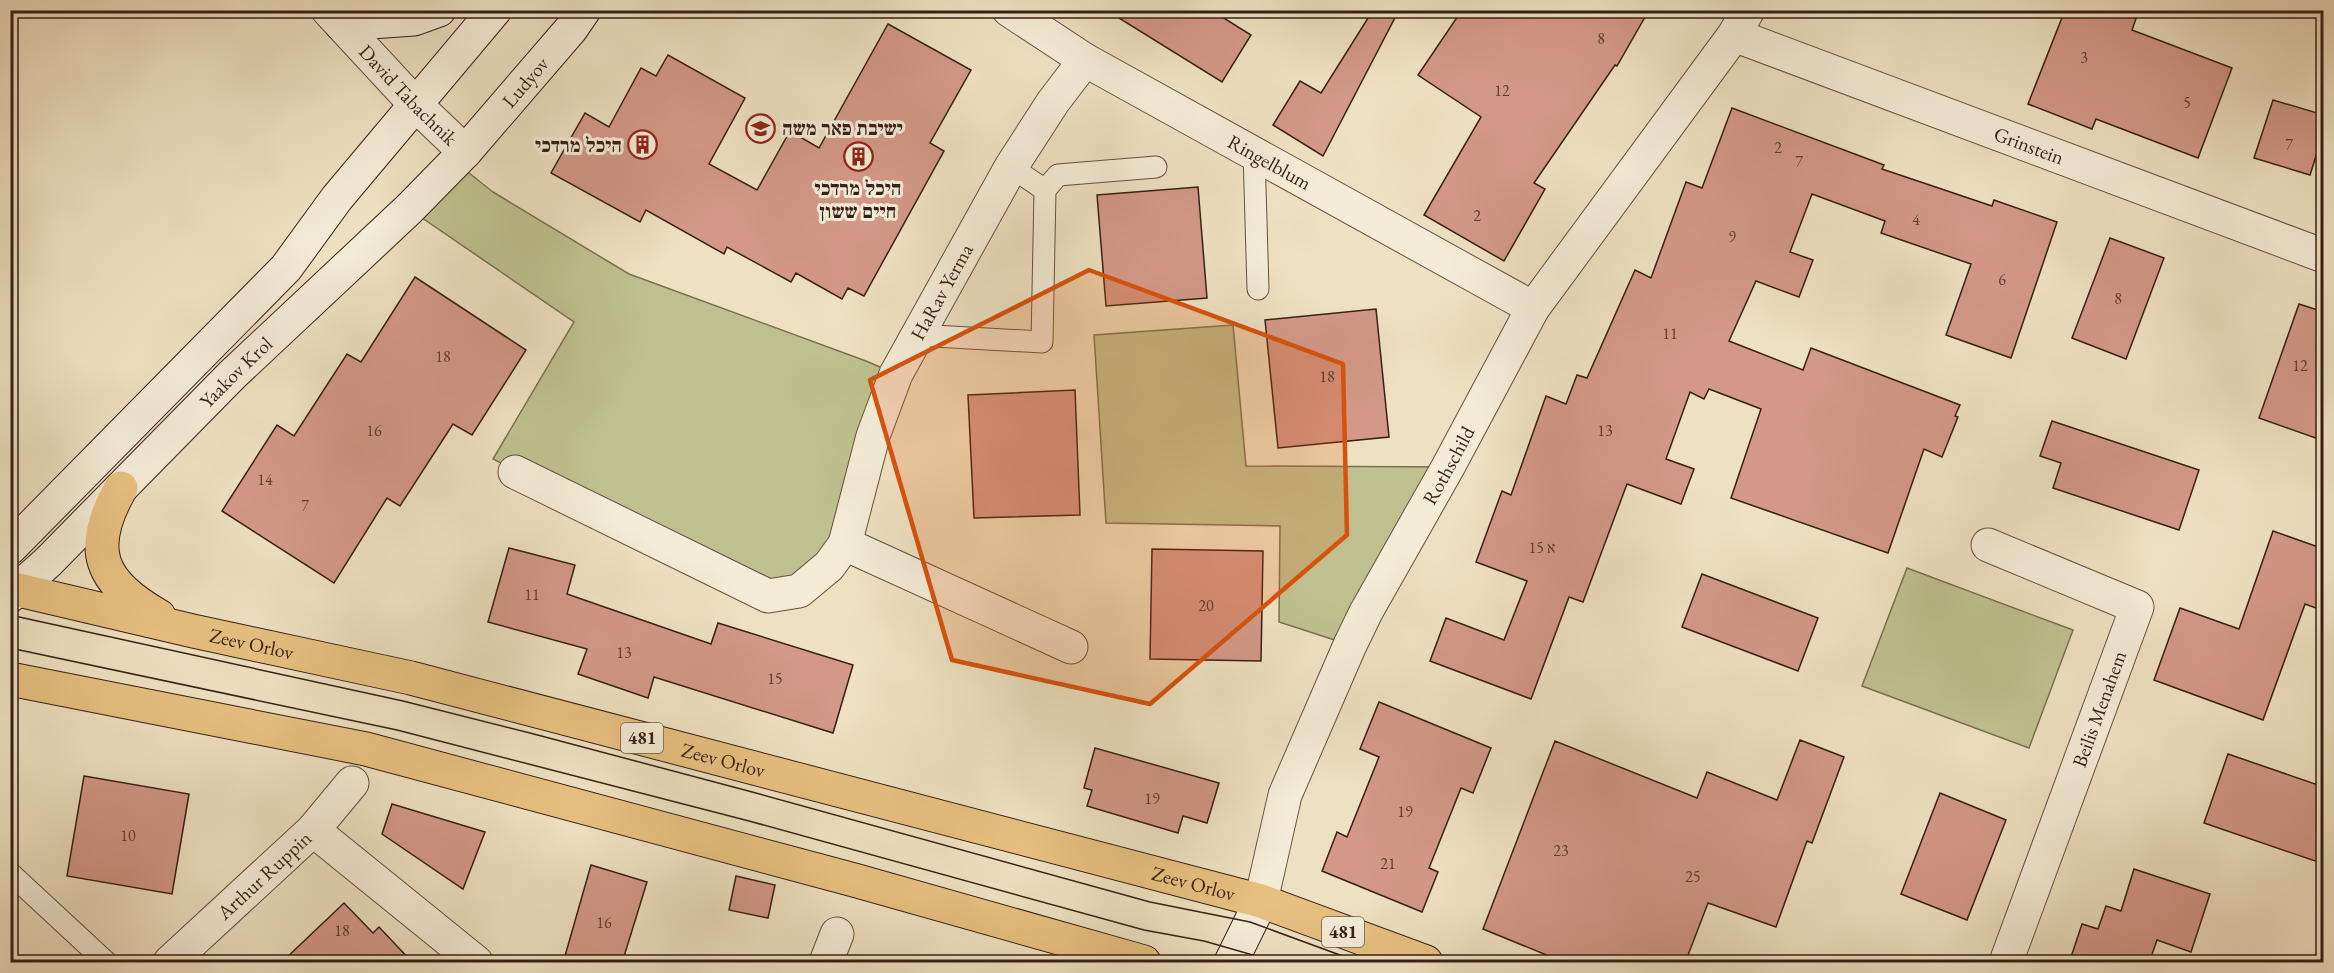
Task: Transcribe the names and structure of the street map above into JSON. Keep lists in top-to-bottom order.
{
  "streets": {
    "main road": ["Zeev Orlov", "481"],
    "street": [
      "Ludyov",
      "David Tabachnik",
      "Grinstein",
      "Ringelblum",
      "HaRav Yerma",
      "Yaakov Krol",
      "Rothschild",
      "Beilis Menahem",
      "Arthur Ruppin"
    ]
  },
  "crossings": [
    ["Ludyov", "David Tabachnik"],
    ["Ludyov", "Yaakov Krol"],
    ["David Tabachnik", "Yaakov Krol"],
    ["Grinstein", "Rothschild"],
    ["Ringelblum", "HaRav Yerma"],
    ["Ringelblum", "Rothschild"],
    ["Yaakov Krol", "Zeev Orlov"],
    ["Rothschild", "Zeev Orlov"]
  ],
  "places": {
    "school or university": ["ישיבת פאר משה"],
    "building": ["היכל מרדכי", "היכל מרדכי חיים ששון"]
  },
  "house_numbers": [
    "8",
    "3",
    "12",
    "5",
    "7",
    "2",
    "7",
    "2",
    "4",
    "9",
    "6",
    "8",
    "11",
    "18",
    "12",
    "18",
    "16",
    "13",
    "14",
    "7",
    "15 א",
    "11",
    "20",
    "13",
    "15",
    "19",
    "19",
    "10",
    "23",
    "21",
    "25",
    "16",
    "18"
  ]
}
